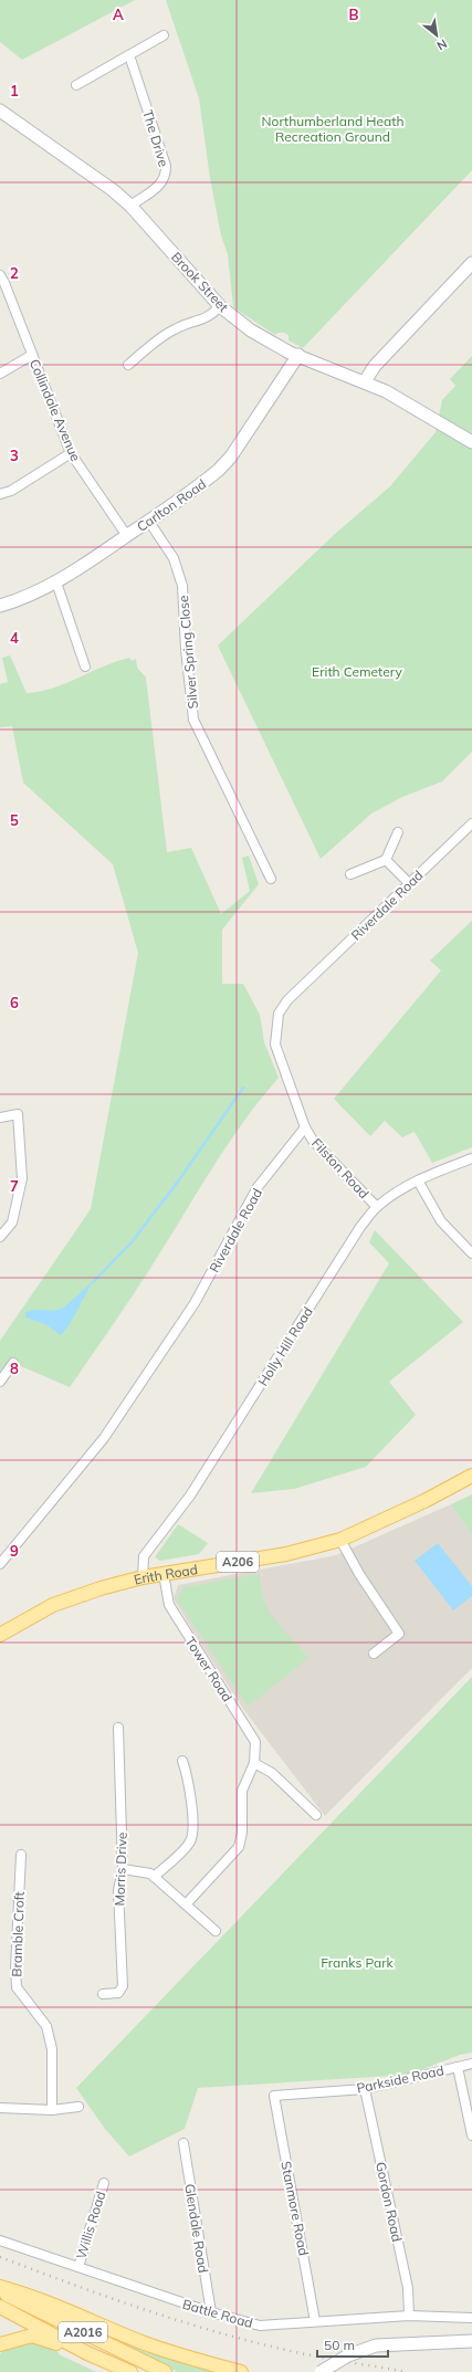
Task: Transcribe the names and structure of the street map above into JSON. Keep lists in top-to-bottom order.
{
  "streets": {
    "main road": ["A206", "Erith Road", "A2016"],
    "street": [
      "The Drive",
      "Brook Street",
      "Collindale Avenue",
      "Carlton Road",
      "Silver Spring Close",
      "Riverdale Road",
      "Filston Road",
      "Holly Hill Road",
      "Tower Road",
      "Morris Drive",
      "Bramble Croft",
      "Parkside Road",
      "Gordon Road",
      "Stanmore Road",
      "Willis Road",
      "Glendale Road",
      "Battle Road"
    ]
  },
  "crossings": [
    ["The Drive", "Brook Street"],
    ["Brook Street", "Carlton Road"],
    ["Collindale Avenue", "Carlton Road"],
    ["Carlton Road", "Silver Spring Close"],
    ["Riverdale Road", "Filston Road"],
    ["Filston Road", "Holly Hill Road"],
    ["Holly Hill Road", "Erith Road"],
    ["Erith Road", "Tower Road"],
    ["Parkside Road", "Gordon Road"],
    ["Parkside Road", "Stanmore Road"],
    ["Gordon Road", "Battle Road"],
    ["Stanmore Road", "Battle Road"],
    ["Willis Road", "Battle Road"],
    ["Glendale Road", "Battle Road"]
  ],
  "parks": ["Northumberland Heath Recreation Ground", "Erith Cemetery", "Franks Park"],
  "scale_bar": "50 m",
  "north": "bottom right",
  "grid": {
    "columns": ["A", "B"],
    "rows": [
      "1",
      "2",
      "3",
      "4",
      "5",
      "6",
      "7",
      "8",
      "9"
    ]
  }
}
